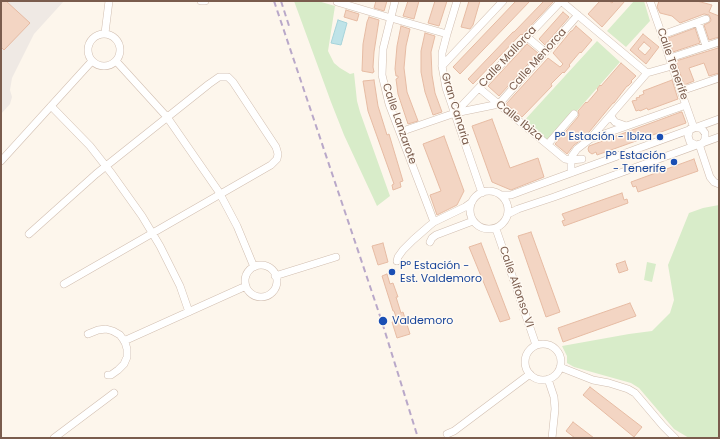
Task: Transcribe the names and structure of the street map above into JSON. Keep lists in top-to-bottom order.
{
  "streets": {
    "street": [
      "Calle Mallorca",
      "Calle Menorca",
      "Calle Tenerife",
      "Gran Canaria",
      "Calle Ibiza",
      "Calle Lanzarote",
      "Calle Alfonso VI"
    ]
  },
  "crossings": [
    ["Calle Mallorca", "Gran Canaria"],
    ["Calle Mallorca", "Calle Ibiza"],
    ["Calle Menorca", "Calle Ibiza"],
    ["Gran Canaria", "Calle Alfonso VI"]
  ],
  "places": [
    "Pº Estación - Ibiza",
    "Pº Estación - Tenerife",
    "Pº Estación - Est. Valdemoro",
    "Valdemoro"
  ]
}
